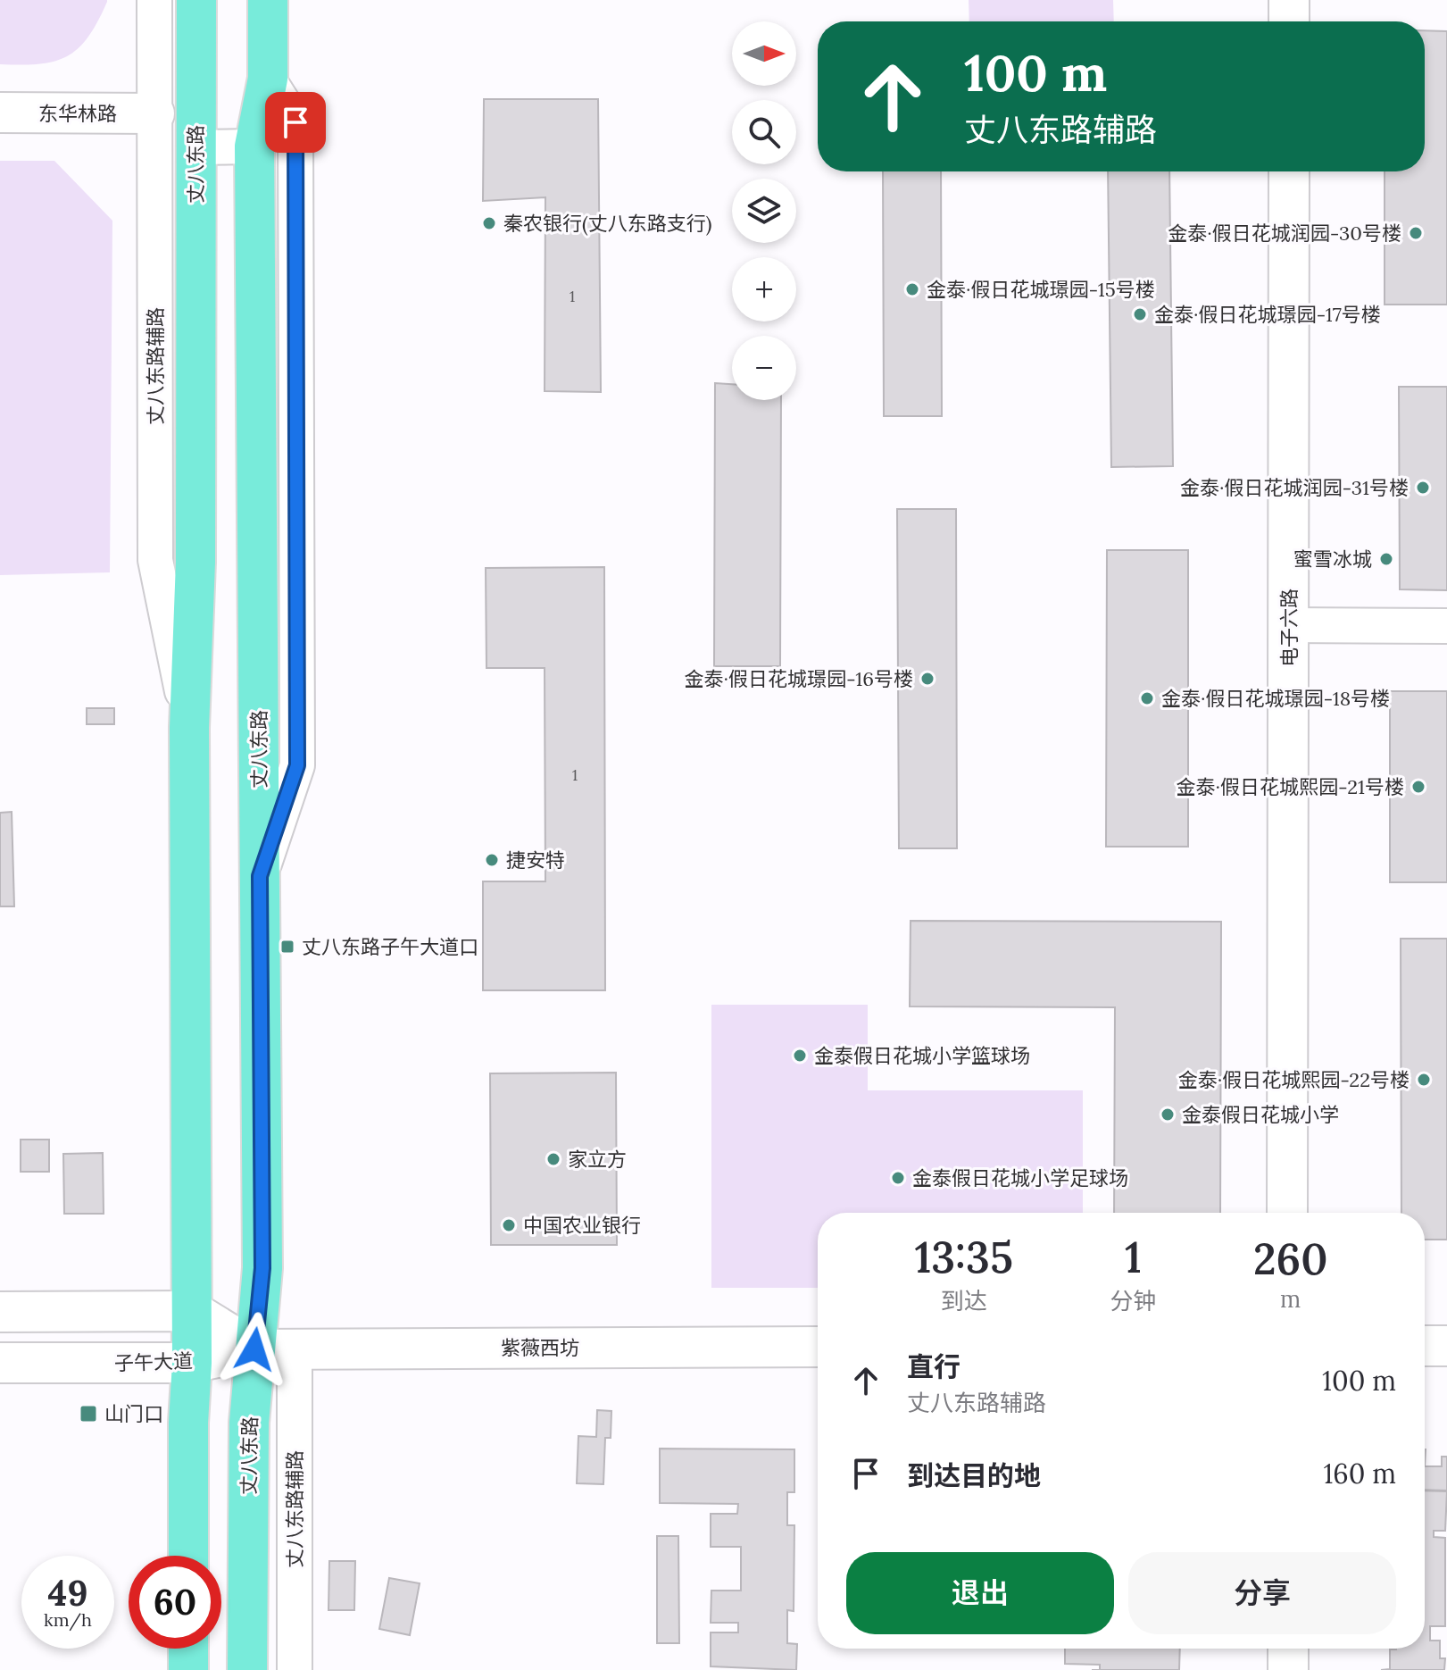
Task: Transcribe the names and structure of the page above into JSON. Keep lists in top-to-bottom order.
{
  "streets": {
    "main road": ["丈八东路"],
    "street": [
      "东华林路",
      "丈八东路辅路",
      "电子六路",
      "紫薇西坊",
      "子午大道"
    ]
  },
  "crossings": [
    ["东华林路", "丈八东路辅路"],
    ["丈八东路", "丈八东路辅路"],
    ["丈八东路", "紫薇西坊"],
    ["丈八东路", "子午大道"],
    ["丈八东路辅路", "紫薇西坊"],
    ["紫薇西坊", "子午大道"]
  ],
  "places": {
    "other": [
      "秦农银行(丈八东路支行)",
      "金泰·假日花城润园-30号楼",
      "金泰·假日花城璟园-15号楼",
      "金泰·假日花城璟园-17号楼",
      "金泰·假日花城润园-31号楼",
      "蜜雪冰城",
      "金泰·假日花城璟园-16号楼",
      "金泰·假日花城璟园-18号楼",
      "金泰·假日花城熙园-21号楼",
      "捷安特",
      "金泰假日花城小学篮球场",
      "金泰·假日花城熙园-22号楼",
      "金泰假日花城小学",
      "家立方",
      "金泰假日花城小学足球场",
      "中国农业银行"
    ],
    "transit": ["丈八东路子午大道口", "山门口"]
  },
  "house_numbers": ["1", "1"],
  "north": "right",
  "page": {
    "map_buttons": ["+", "−"],
    "turn": ["100 m", "丈八东路辅路"],
    "eta": [
      "13:35",
      "到达",
      "1",
      "分钟",
      "260",
      "m"
    ],
    "list": [
      {
        "name": "直行",
        "note": "丈八东路辅路",
        "value": "100 m"
      },
      {
        "name": "到达目的地",
        "value": "160 m"
      }
    ],
    "buttons": ["退出", "分享"],
    "speed": "49 km/h",
    "limit": "60"
  }
}
